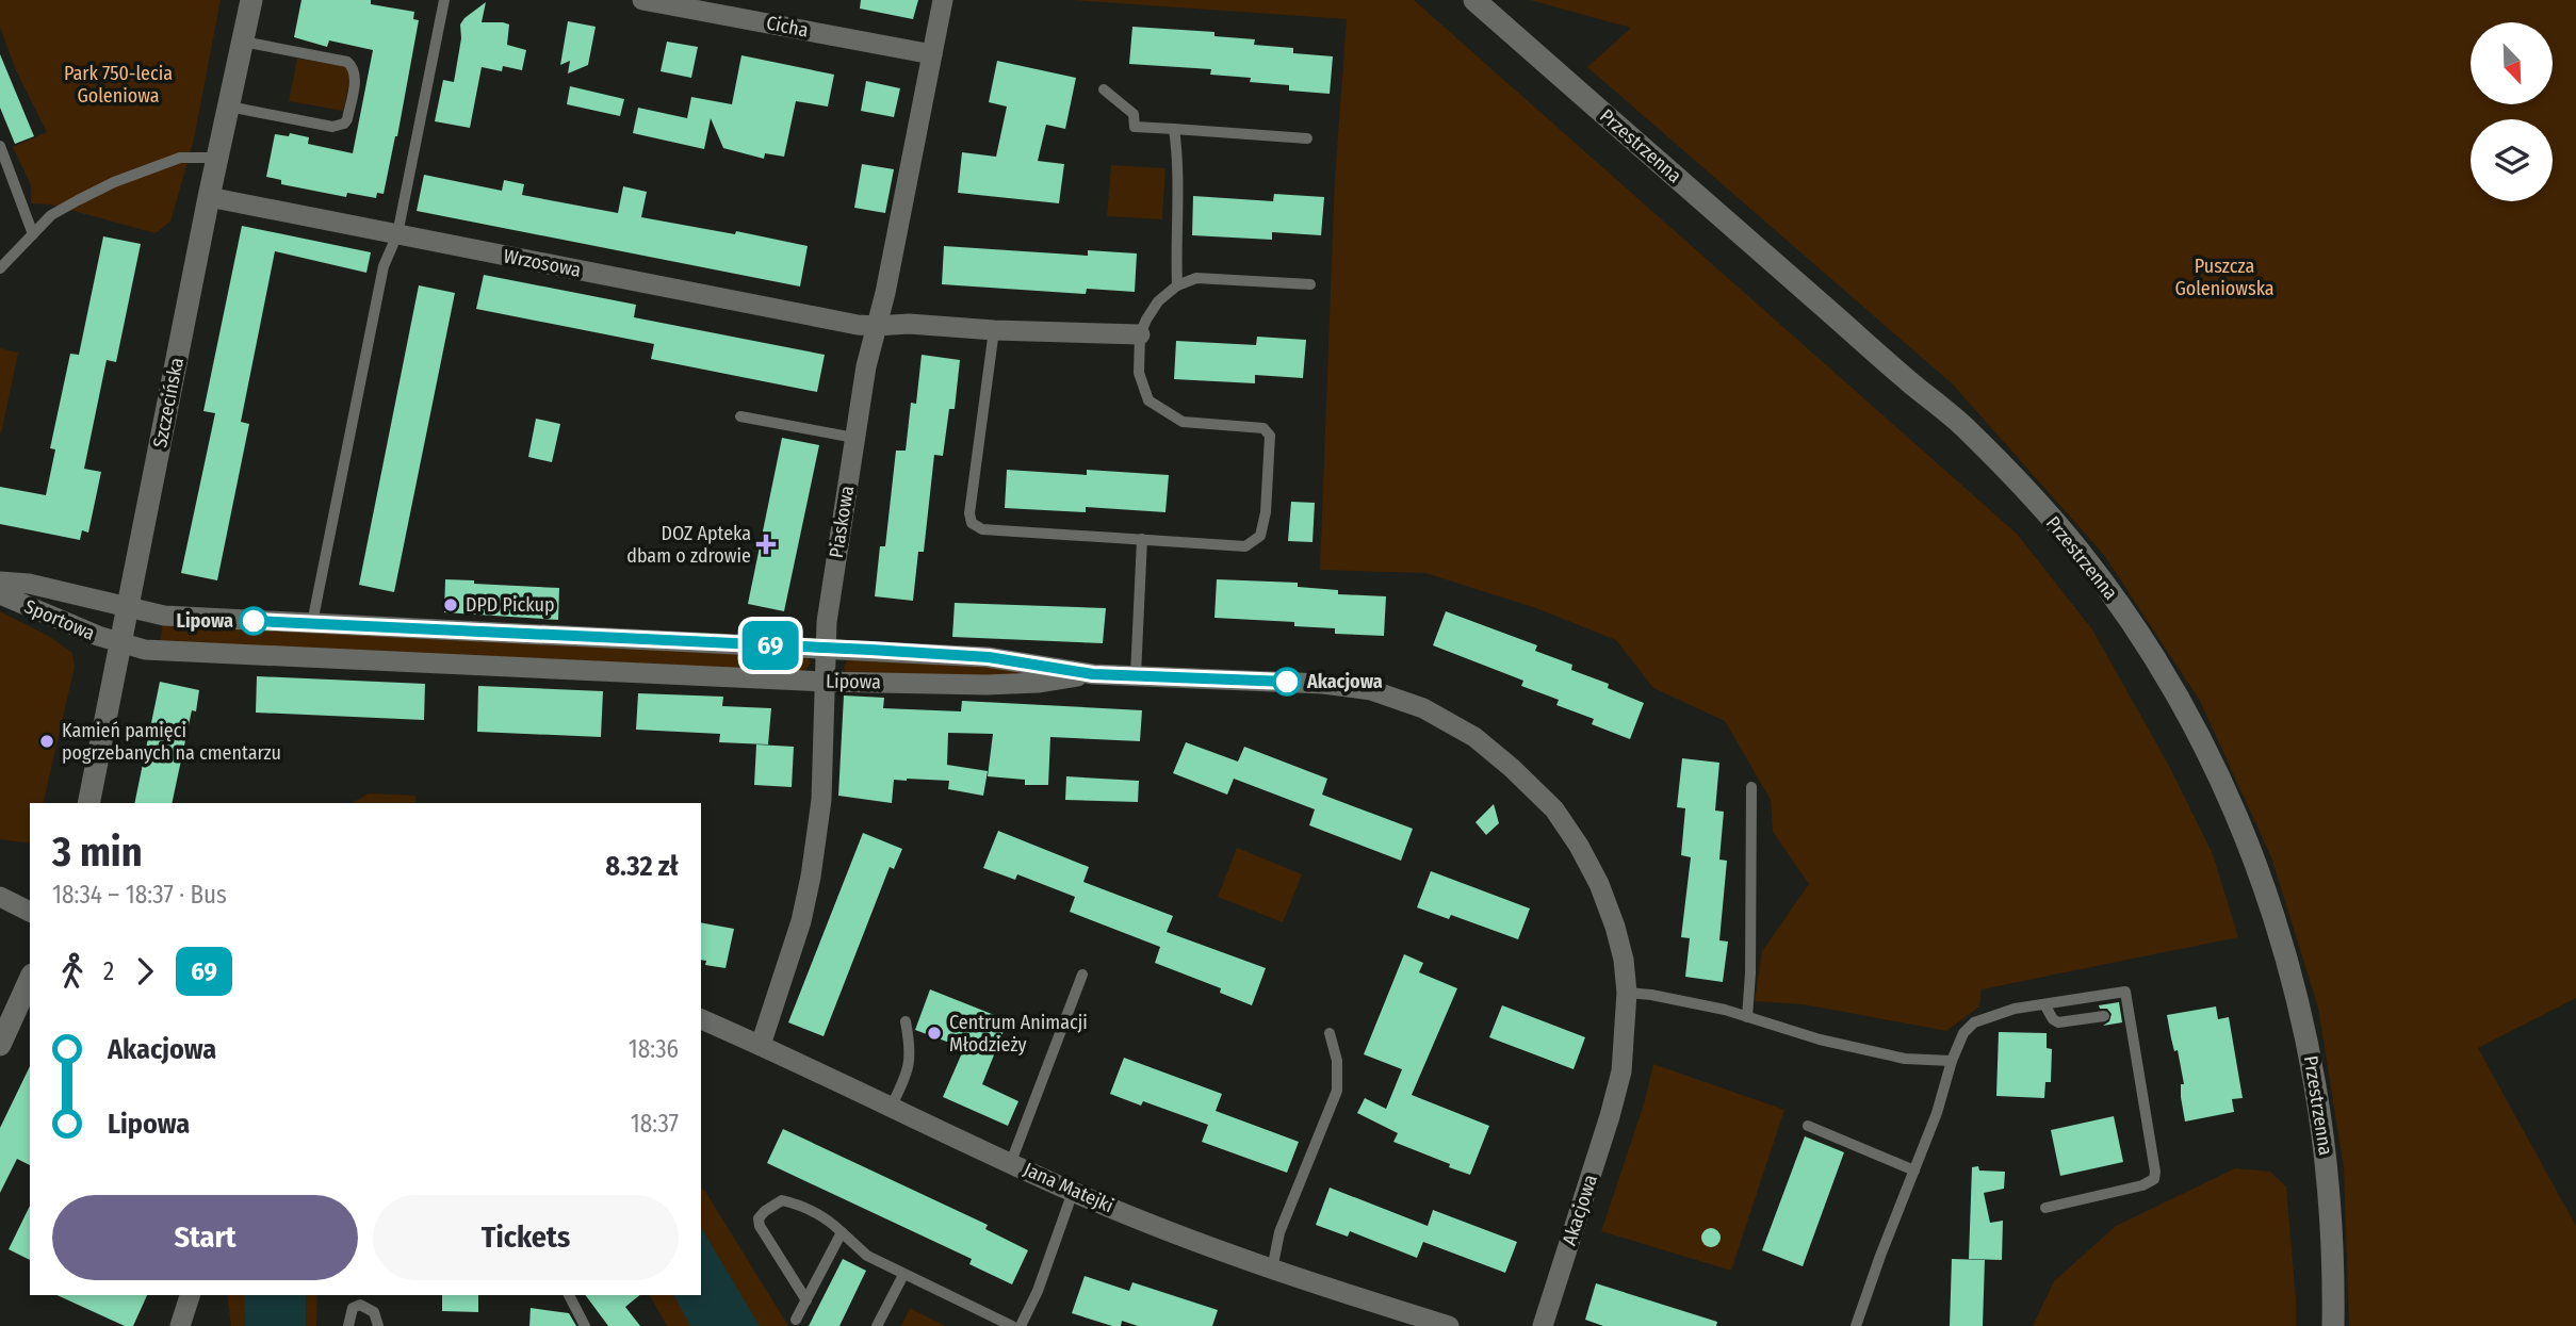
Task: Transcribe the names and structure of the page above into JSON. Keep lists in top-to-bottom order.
{
  "streets": {
    "street": [
      "Cicha",
      "Przestrzenna",
      "Wrzosowa",
      "Szczecińska",
      "Piaskowa",
      "Sportowa",
      "Lipowa",
      "Jana Matejki",
      "Akacjowa"
    ]
  },
  "crossings": [
    ["Cicha", "Piaskowa"],
    ["Wrzosowa", "Szczecińska"],
    ["Wrzosowa", "Piaskowa"],
    ["Szczecińska", "Sportowa"],
    ["Szczecińska", "Lipowa"],
    ["Piaskowa", "Lipowa"],
    ["Piaskowa", "Jana Matejki"],
    ["Sportowa", "Lipowa"],
    ["Lipowa", "Akacjowa"]
  ],
  "parks": ["Park 750-lecia Goleniowa", "Puszcza Goleniowska"],
  "places": {
    "health": ["DOZ Apteka dbam o zdrowie"],
    "other": [
      "DPD Pickup",
      "Lipowa",
      "Akacjowa",
      "Kamień pamięci pogrzebanych na cmentarzu",
      "Centrum Animacji Młodzieży"
    ]
  },
  "lines": ["bus line 69"],
  "north": "bottom right",
  "page": {
    "on_map": "69",
    "heading": ["3 min", "18:34 – 18:37 · Bus", "8.32 zł"],
    "legs": ["2", "69"],
    "list": [
      {
        "name": "Akacjowa",
        "value": "18:36"
      },
      {
        "name": "Lipowa",
        "value": "18:37"
      }
    ],
    "buttons": ["Start", "Tickets"]
  }
}
